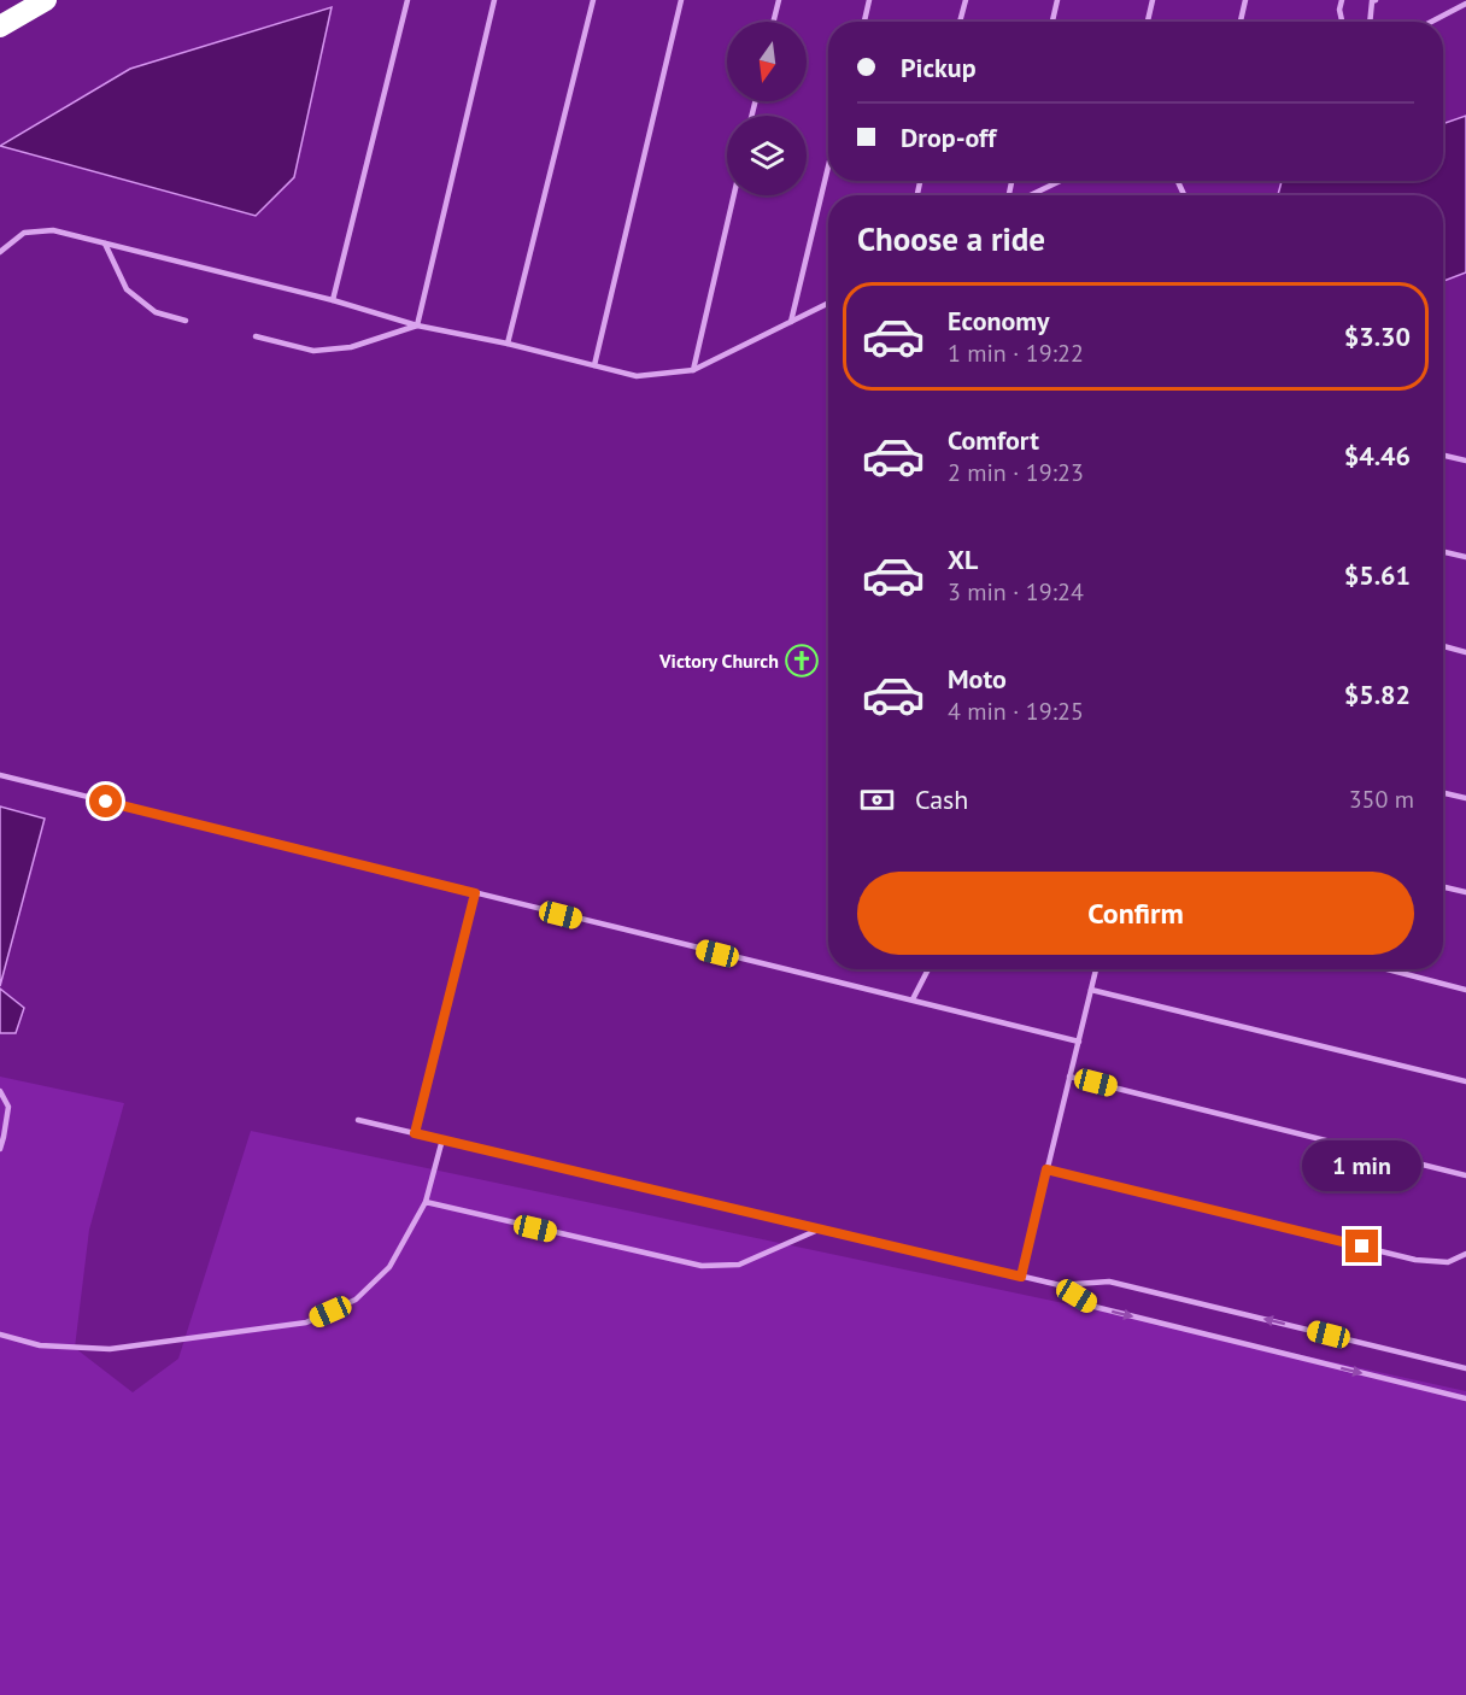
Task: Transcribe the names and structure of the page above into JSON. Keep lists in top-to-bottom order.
{
  "places": {
    "church": ["Victory Church"]
  },
  "north": "bottom",
  "page": {
    "banner": ["Pickup", "Drop-off"],
    "heading": "Choose a ride",
    "list": [
      {
        "name": "Economy",
        "note": "1 min · 19:22",
        "value": "$3.30"
      },
      {
        "name": "Comfort",
        "note": "2 min · 19:23",
        "value": "$4.46"
      },
      {
        "name": "XL",
        "note": "3 min · 19:24",
        "value": "$5.61"
      },
      {
        "name": "Moto",
        "note": "4 min · 19:25",
        "value": "$5.82"
      }
    ],
    "pay": ["Cash", "350 m"],
    "buttons": "Confirm",
    "bubble": "1 min"
  }
}
